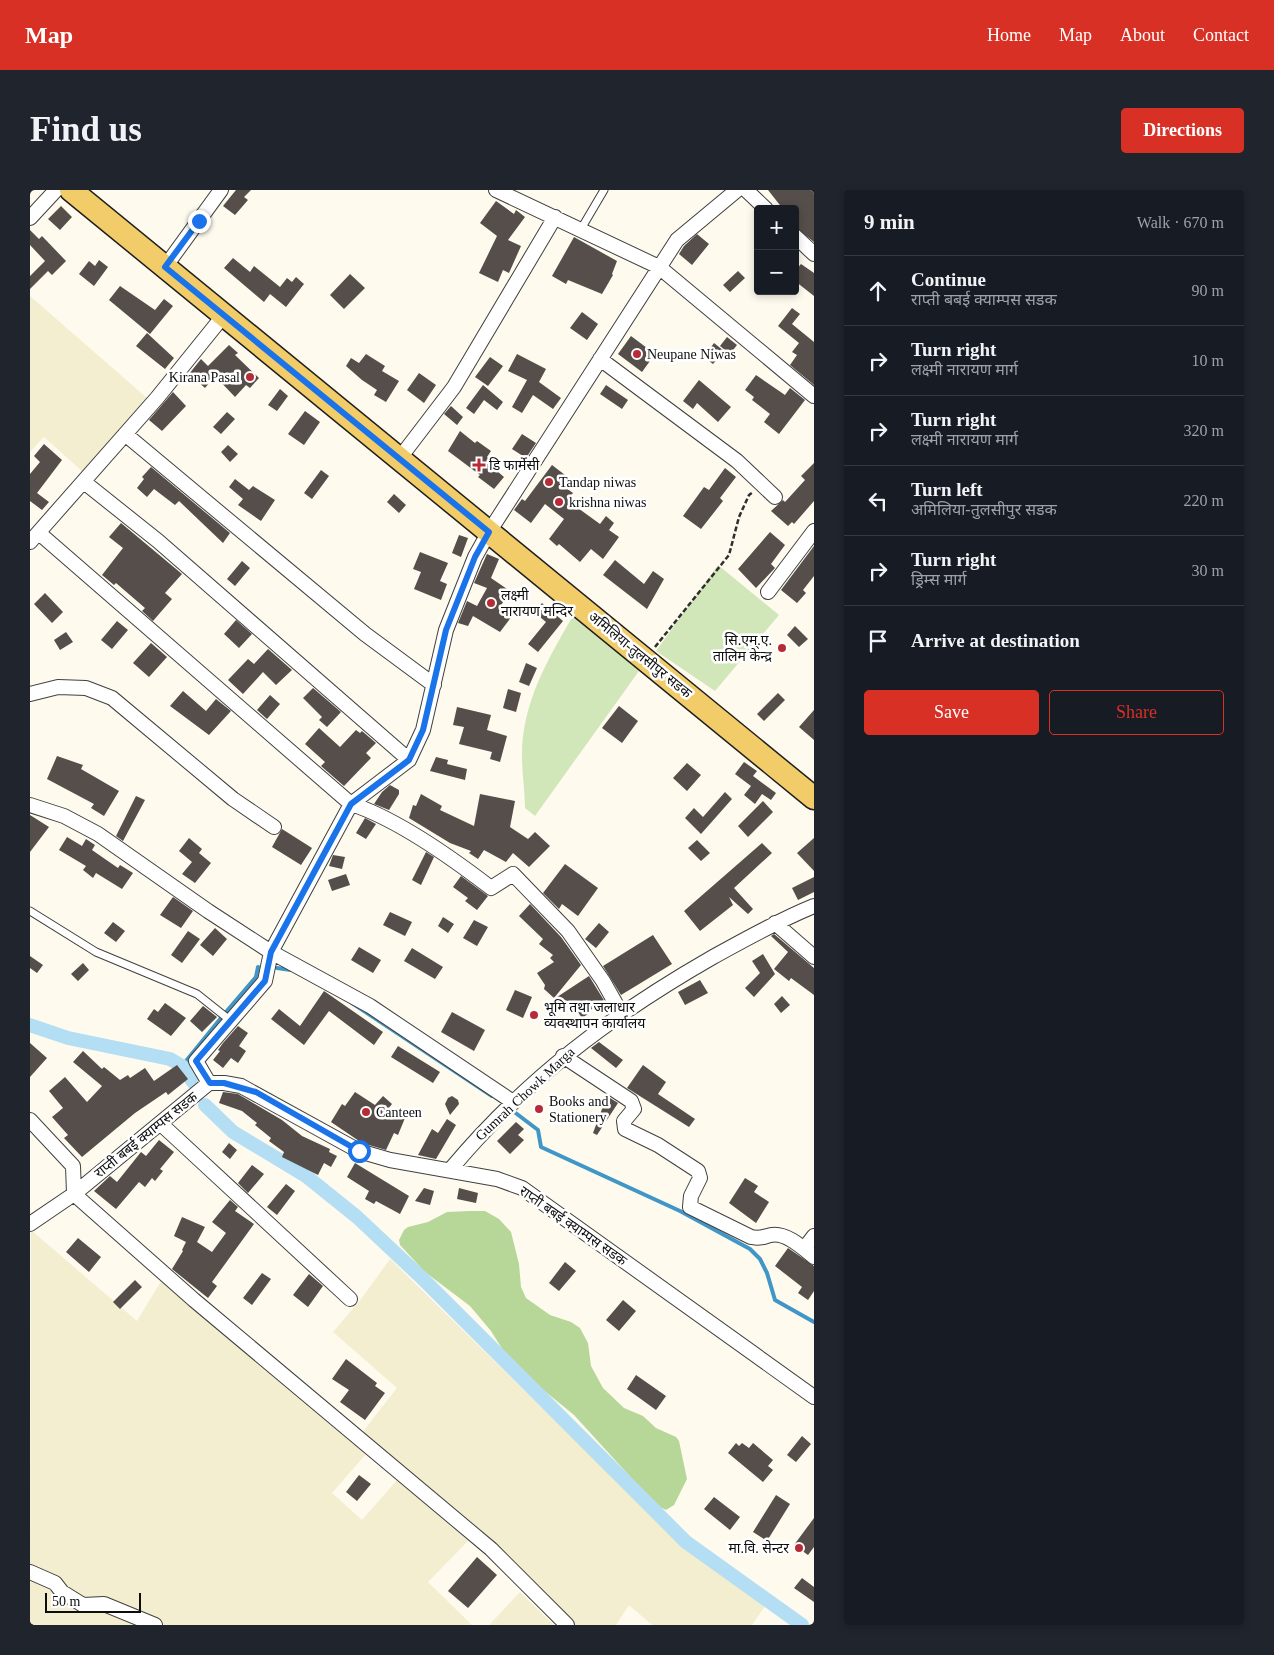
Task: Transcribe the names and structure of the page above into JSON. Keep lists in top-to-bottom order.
{
  "streets": {
    "main road": ["अमिलिया-तुलसीपुर सडक"],
    "street": ["Gumrah Chowk Marga", "राप्ती बबई क्याम्पस सडक"]
  },
  "crossings": [
    ["Gumrah Chowk Marga", "राप्ती बबई क्याम्पस सडक"]
  ],
  "places": {
    "other": [
      "Neupane Niwas",
      "Kirana Pasal",
      "Tandap niwas",
      "krishna niwas",
      "लक्ष्मी नारायण मन्दिर",
      "सि.एम्.ए. तालिम केन्द्र",
      "भूमि तथा जलाधार व्यवस्थापन कार्यालय",
      "Books and Stationery",
      "Canteen",
      "मा.वि. सेन्टर"
    ],
    "health": ["डि फार्मेसी"]
  },
  "scale_bar": "50 m",
  "page": {
    "header": "Map",
    "nav": [
      "Home",
      "Map",
      "About",
      "Contact"
    ],
    "buttons": [
      "Directions",
      ["Save", "Share"]
    ],
    "title": "Find us",
    "heading": ["9 min", "Walk · 670 m"],
    "map_buttons": ["+", "−"],
    "list": [
      ["Continue", "राप्ती बबई क्याम्पस सडक", "90 m"],
      ["Turn right", "लक्ष्मी नारायण मार्ग", "10 m"],
      ["Turn right", "लक्ष्मी नारायण मार्ग", "320 m"],
      ["Turn left", "अमिलिया-तुलसीपुर सडक", "220 m"],
      ["Turn right", "ड्रिम्स मार्ग", "30 m"],
      "Arrive at destination"
    ],
    "scale": "50 m"
  }
}
